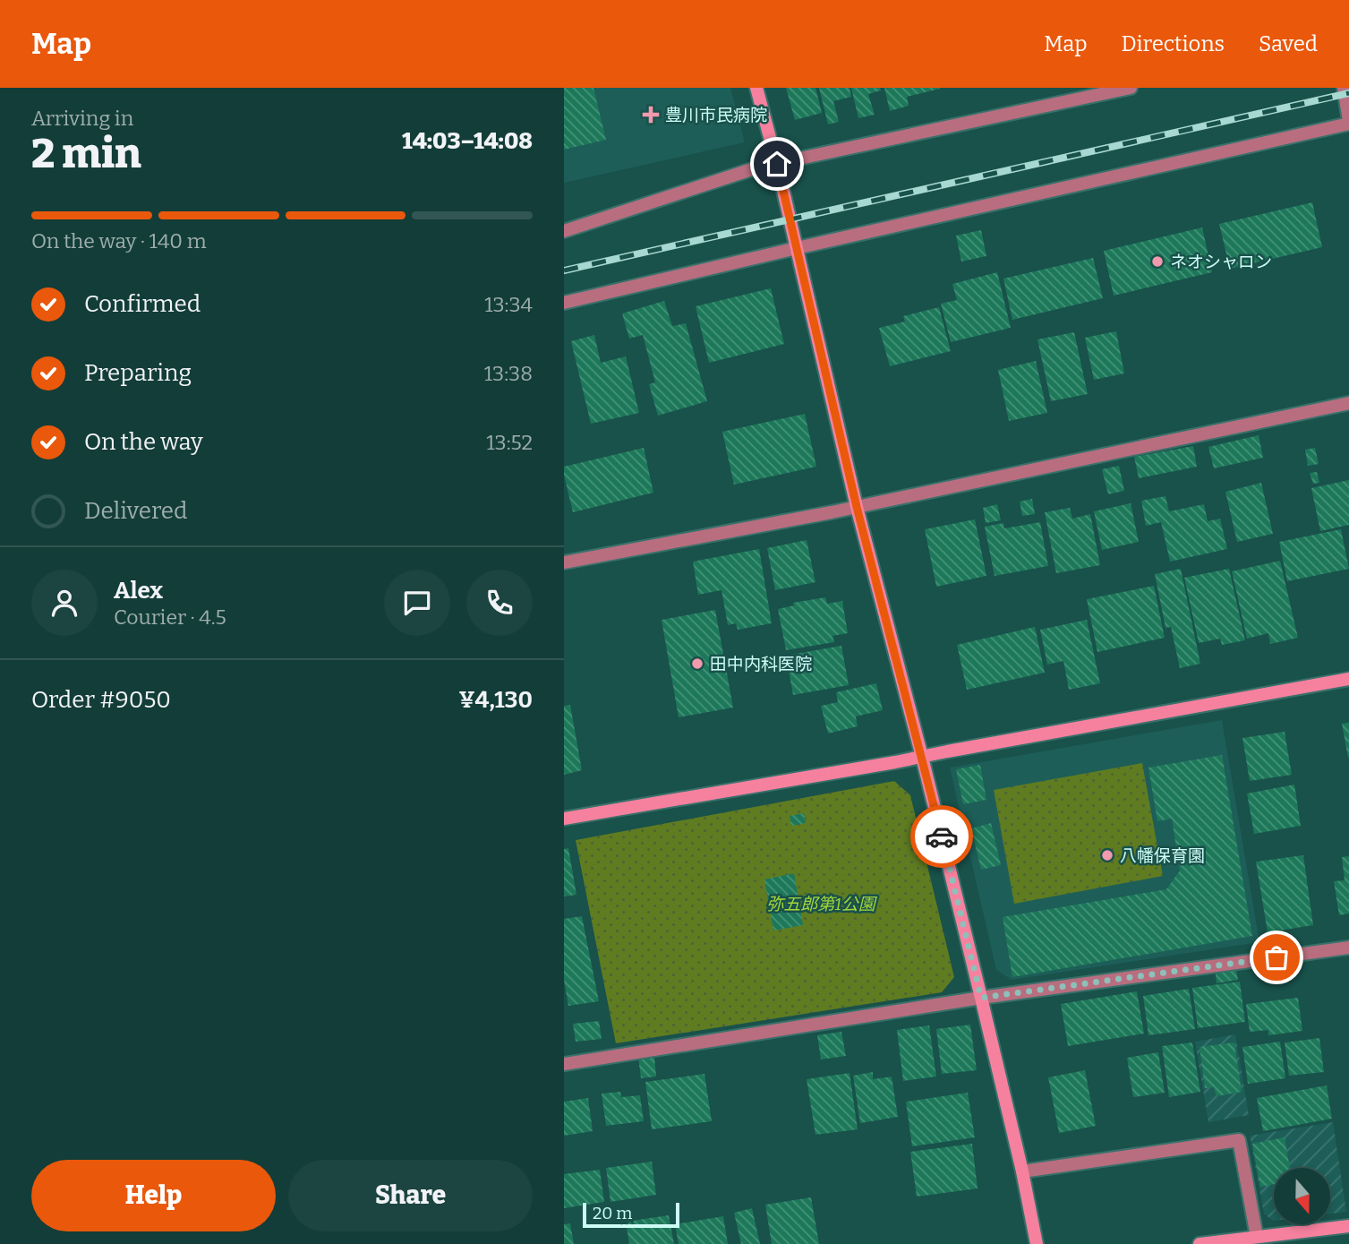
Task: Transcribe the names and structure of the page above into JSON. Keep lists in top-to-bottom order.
{
  "parks": ["弥五郎第1公園"],
  "places": {
    "health": ["豊川市民病院"],
    "other": ["ネオシャロン", "田中内科医院", "八幡保育園"]
  },
  "scale_bar": "20 m",
  "north": "bottom",
  "page": {
    "header": "Map",
    "nav": ["Map", "Directions", "Saved"],
    "heading": ["2 min", "Arriving in", "14:03–14:08"],
    "panel": [
      "Alex",
      "Courier · 4.5",
      "Order #9050",
      "¥4,130"
    ],
    "bar": "On the way · 140 m",
    "list": [
      ["Confirmed", "13:34"],
      ["Preparing", "13:38"],
      ["On the way", "13:52"],
      "Delivered"
    ],
    "buttons": ["Help", "Share"],
    "scale": "20 m"
  }
}
